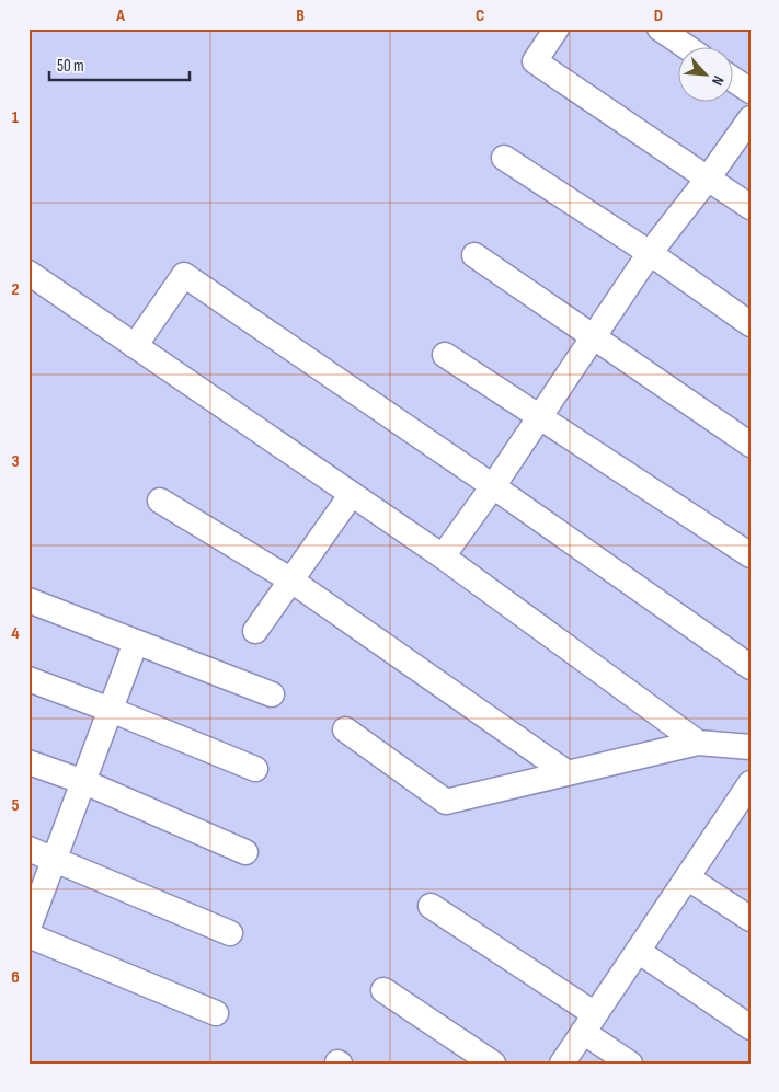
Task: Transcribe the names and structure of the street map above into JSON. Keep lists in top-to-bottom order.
{
  "scale_bar": "50 m",
  "north": "bottom right",
  "grid": {
    "columns": [
      "A",
      "B",
      "C",
      "D"
    ],
    "rows": [
      "1",
      "2",
      "3",
      "4",
      "5",
      "6"
    ]
  }
}
